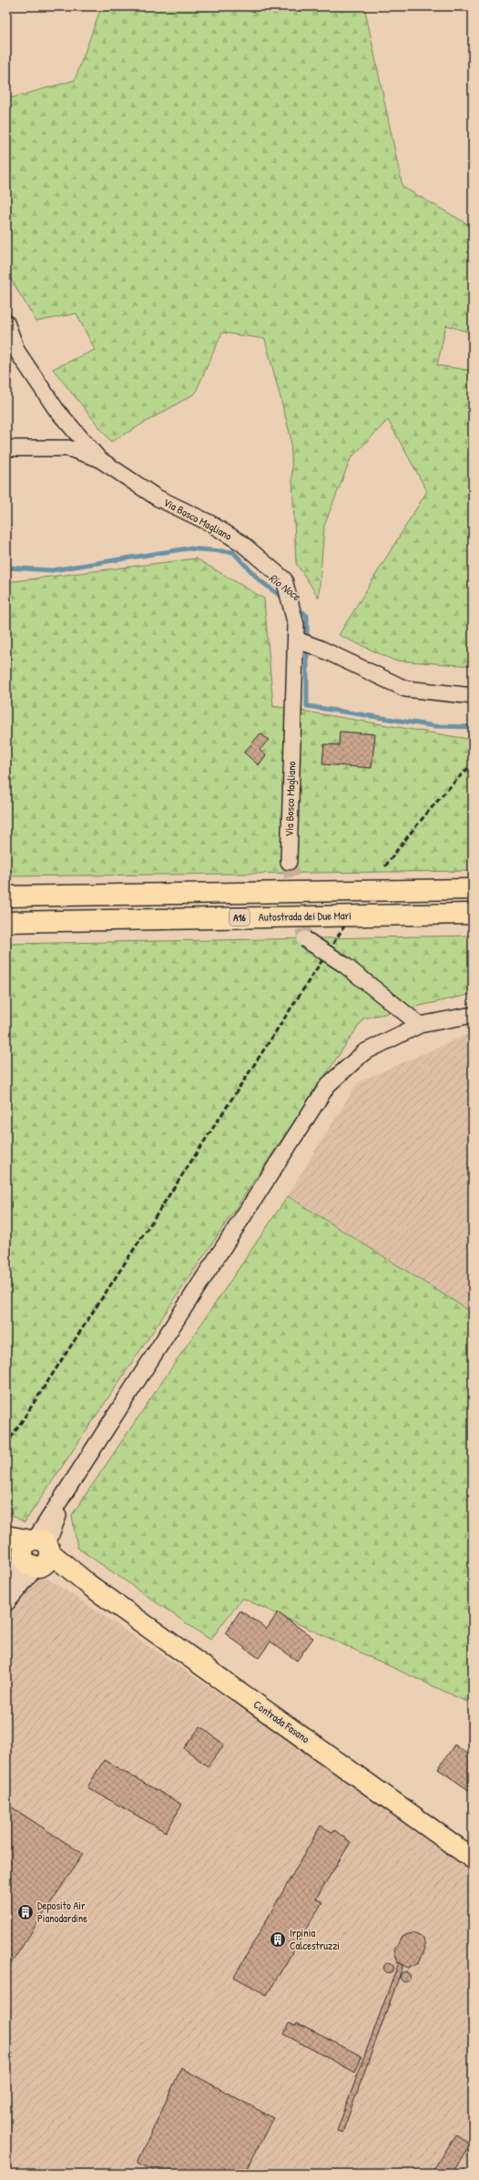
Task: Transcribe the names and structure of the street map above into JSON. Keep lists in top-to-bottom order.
{
  "streets": {
    "main road": ["Autostrada dei Due Mari", "A16", "Contrada Fasano"],
    "street": ["Via Bosco Magliano"]
  },
  "water": ["Rio Noce"],
  "places": {
    "building": ["Deposito Air Pianodardine", "Irpinia Calcestruzzi"]
  }
}
